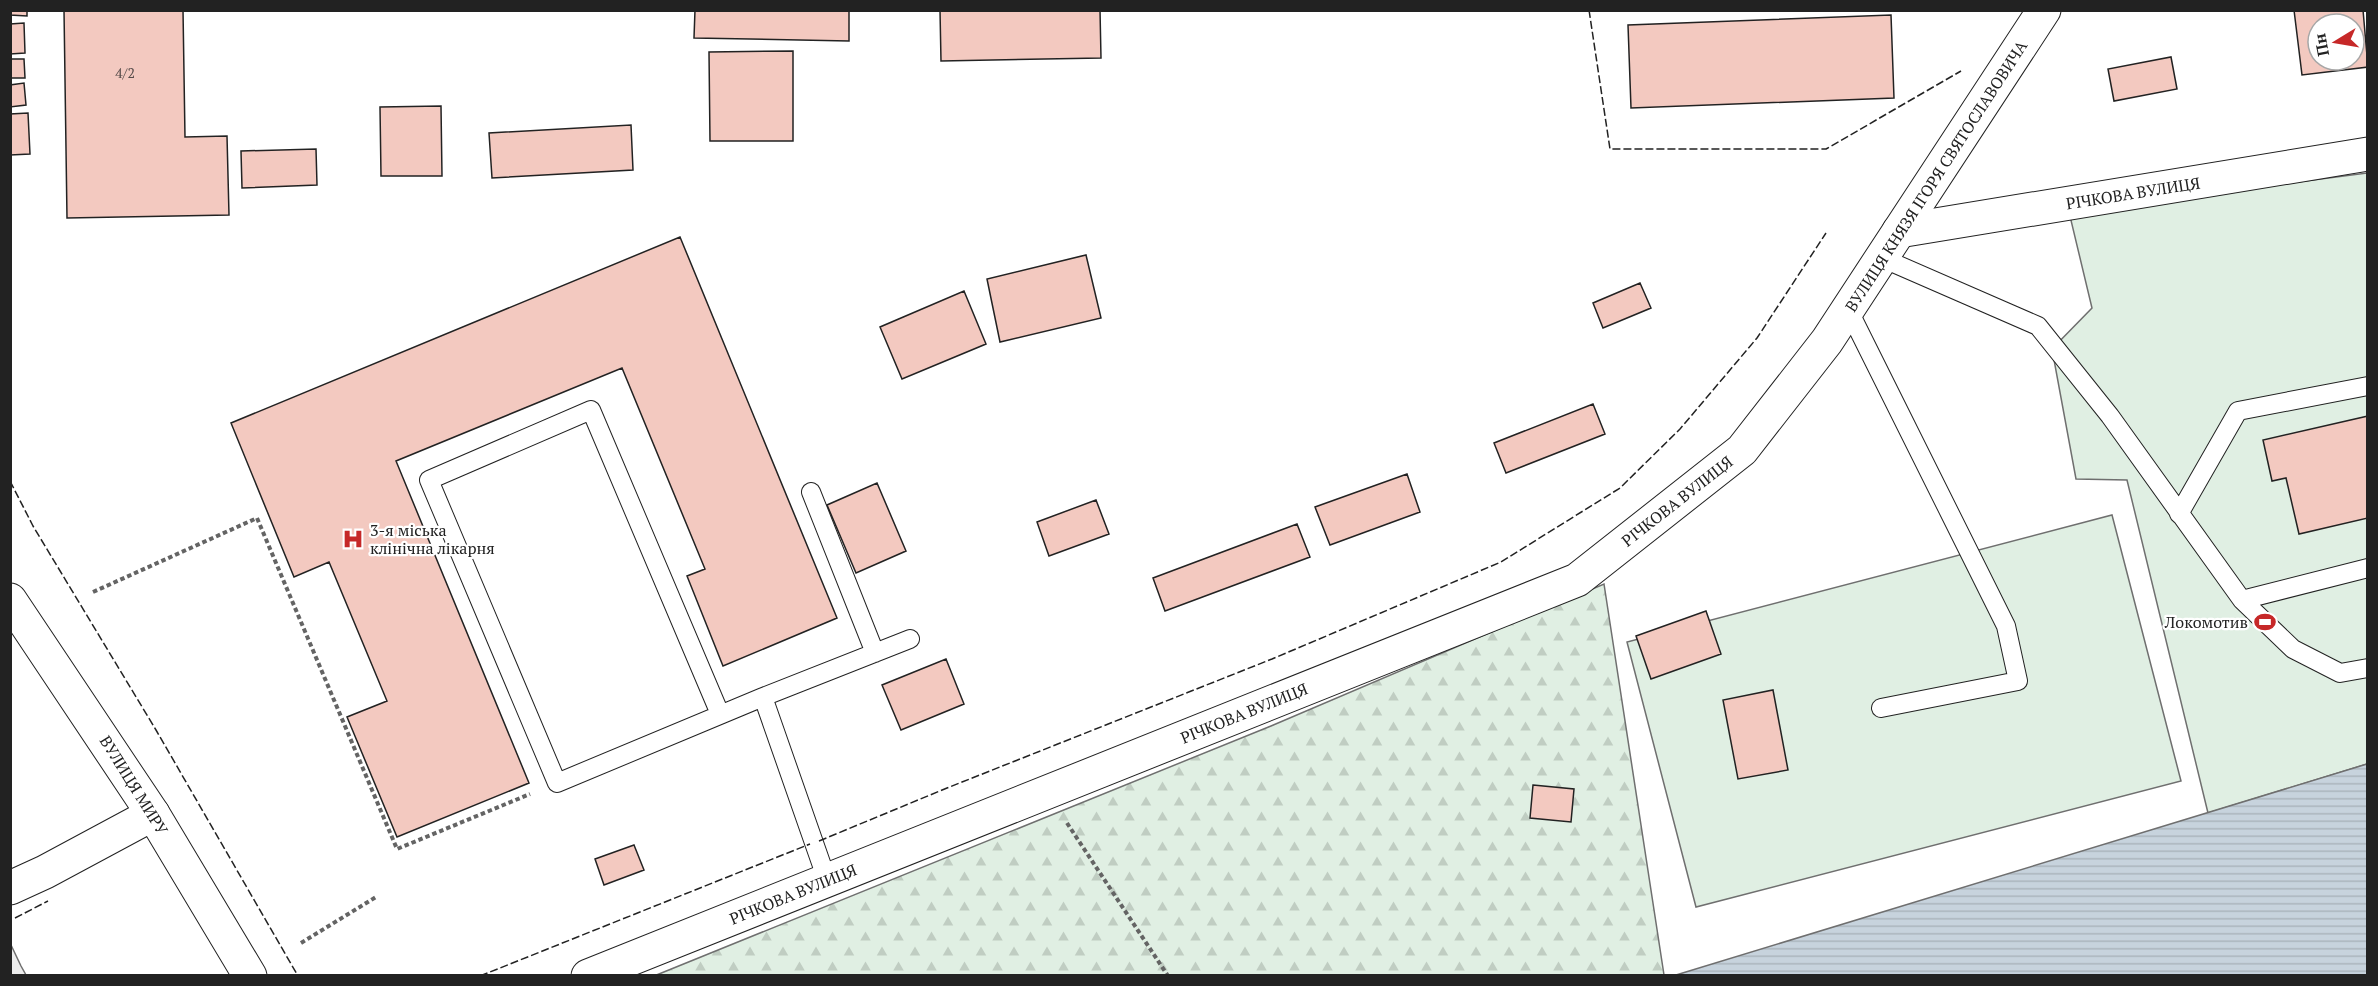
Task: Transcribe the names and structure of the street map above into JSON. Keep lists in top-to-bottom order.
{
  "streets": {
    "street": ["ВУЛИЦЯ КНЯЗЯ ІГОРЯ СВЯТОСЛАВОВИЧА", "РІЧКОВА ВУЛИЦЯ", "ВУЛИЦЯ МИРУ"]
  },
  "crossings": [
    ["ВУЛИЦЯ КНЯЗЯ ІГОРЯ СВЯТОСЛАВОВИЧА", "РІЧКОВА ВУЛИЦЯ"]
  ],
  "places": {
    "hospital": ["3-я міська клінічна лікарня"],
    "sports": ["Локомотив"]
  },
  "house_numbers": ["4/2"],
  "north": "left"
}
